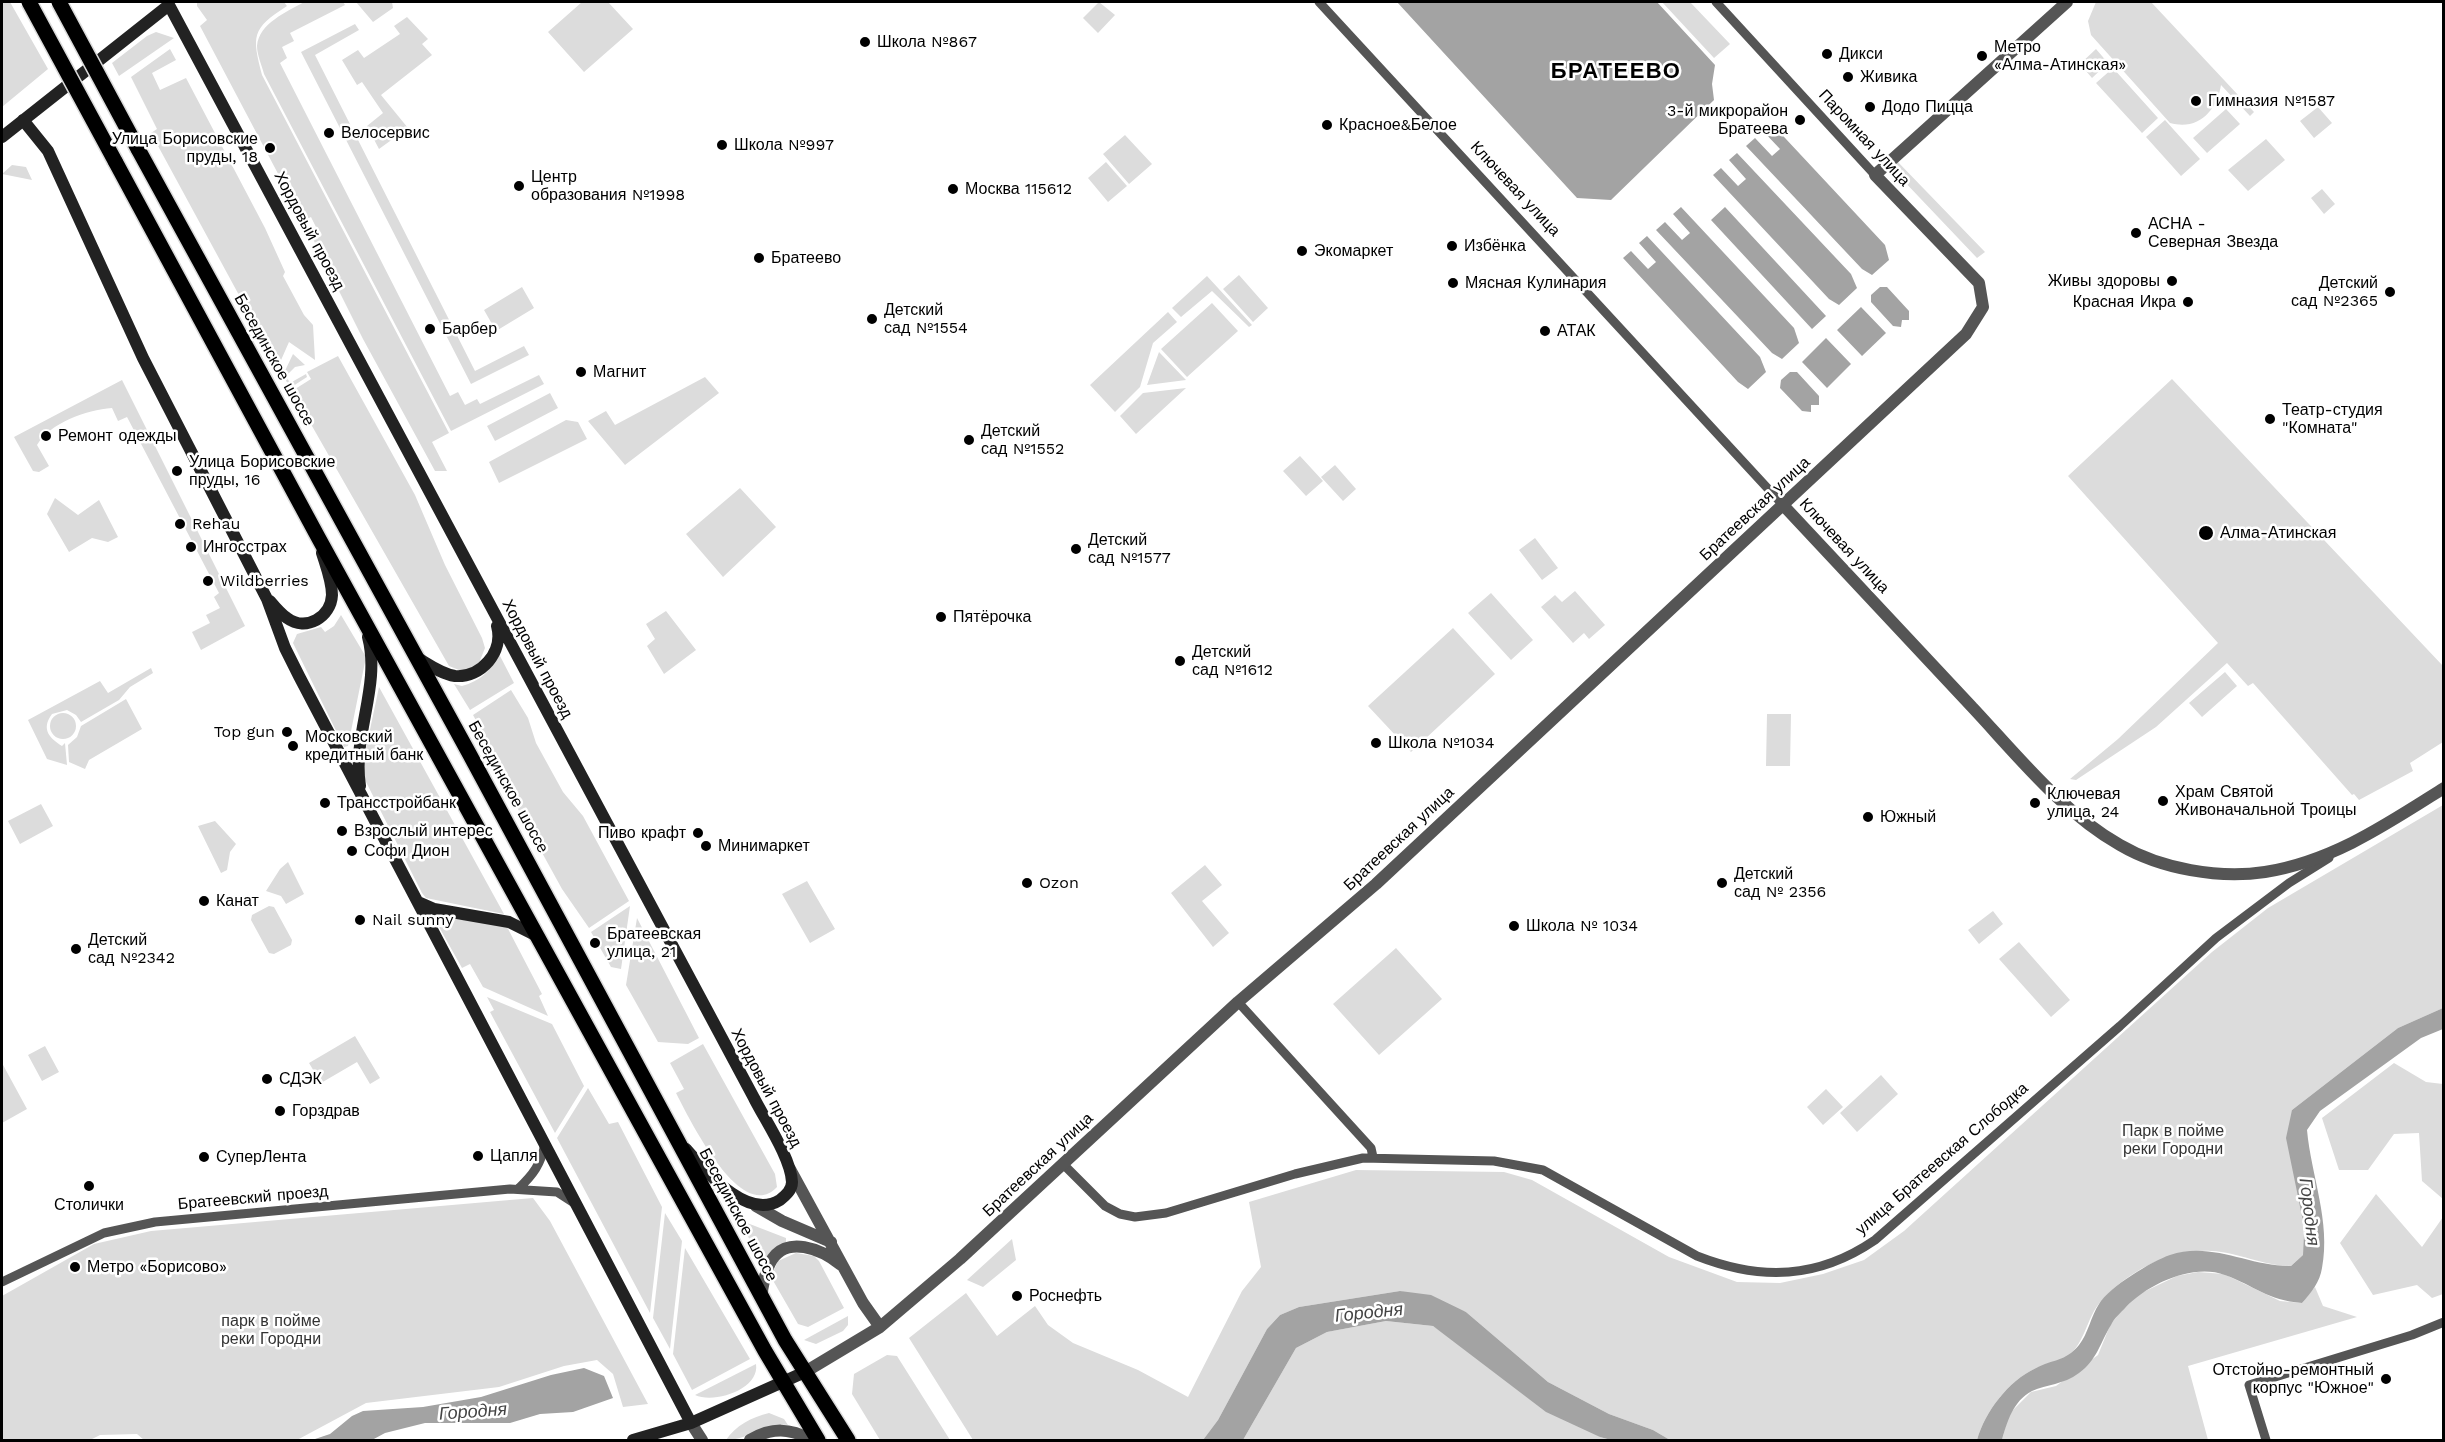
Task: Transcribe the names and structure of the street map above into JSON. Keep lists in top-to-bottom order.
{
  "streets": {
    "main road": ["Хордовый проезд", "Бесединское шоссе"],
    "street": [
      "Паромная улица",
      "Ключевая улица",
      "Братеевская улица",
      "улица Братеевская Слободка",
      "Братеевский проезд"
    ]
  },
  "crossings": [
    ["Паромная улица", "Братеевская улица"],
    ["Ключевая улица", "Братеевская улица"],
    ["Ключевая улица", "улица Братеевская Слободка"],
    ["Хордовый проезд", "Братеевская улица"],
    ["Бесединское шоссе", "Братеевская улица"],
    ["Братеевская улица", "улица Братеевская Слободка"]
  ],
  "districts": ["БРАТЕЕВО"],
  "water": ["Городня"],
  "parks": ["Парк в пойме реки Городни", "парк в пойме реки Городни"],
  "places": [
    "Школа №867",
    "Дикси",
    "Метро «Алма-Атинская»",
    "Живика",
    "Гимназия №1587",
    "Додо Пицца",
    "3-й микрорайон Братеева",
    "Красное&Белое",
    "Велосервис",
    "Школа №997",
    "Улица Борисовские пруды, 18",
    "Центр образования №1998",
    "Москва 115612",
    "АСНА - Северная Звезда",
    "Избёнка",
    "Экомаркет",
    "Братеево",
    "Живы здоровы",
    "Мясная Кулинария",
    "Детский сад №2365",
    "Красная Икра",
    "Детский сад №1554",
    "Барбер",
    "АТАК",
    "Магнит",
    "Театр-студия \"Комната\"",
    "Ремонт одежды",
    "Детский сад №1552",
    "Улица Борисовские пруды, 16",
    "Rehau",
    "Алма-Атинская",
    "Ингосстрах",
    "Детский сад №1577",
    "Wildberries",
    "Пятёрочка",
    "Детский сад №1612",
    "Top gun",
    "Школа №1034",
    "Московский кредитный банк",
    "Храм Святой Живоначальной Троицы",
    "Трансстройбанк",
    "Ключевая улица, 24",
    "Южный",
    "Взрослый интерес",
    "Пиво крафт",
    "Минимаркет",
    "Софи Дион",
    "Ozon",
    "Детский сад № 2356",
    "Канат",
    "Nail sunny",
    "Школа № 1034",
    "Братеевская улица, 21",
    "Детский сад №2342",
    "СДЭК",
    "Горздрав",
    "Цапля",
    "СуперЛента",
    "Столички",
    "Метро «Борисово»",
    "Роснефть",
    "Отстойно-ремонтный корпус \"Южное\""
  ]
}
